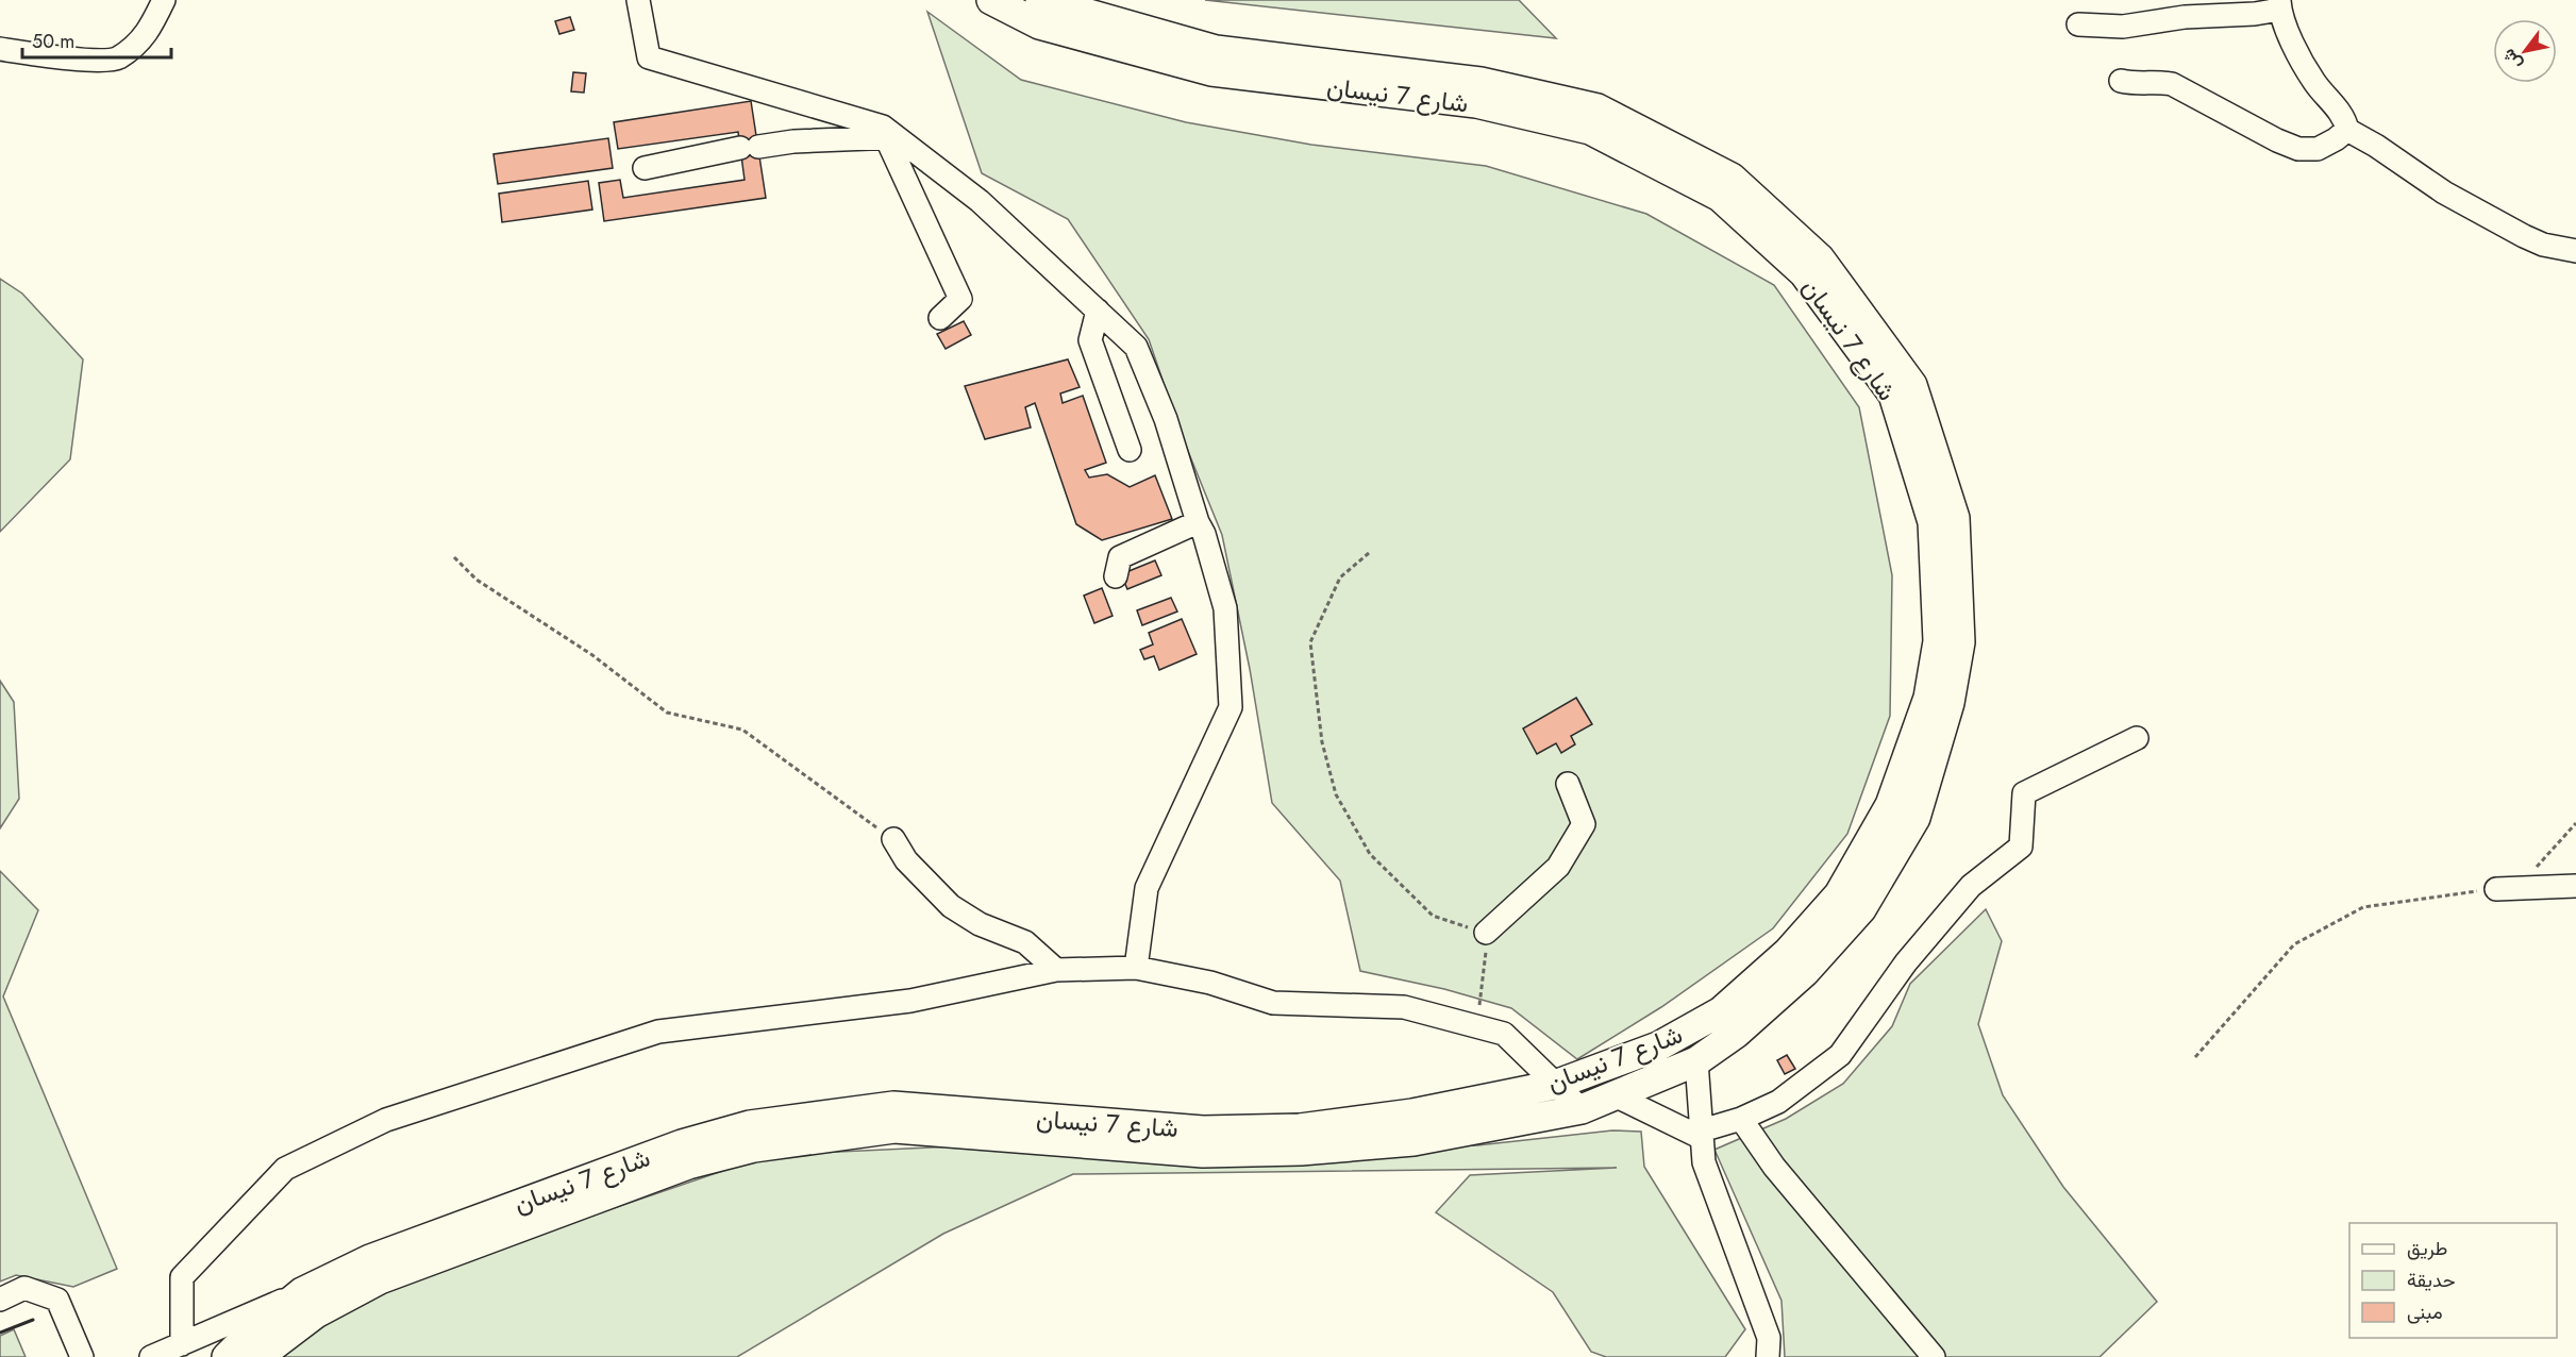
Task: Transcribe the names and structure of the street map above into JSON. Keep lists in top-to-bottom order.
{
  "streets": {
    "main road": ["شارع 7 نيسان"]
  },
  "legend": ["طريق", "حديقة", "مبنى"],
  "scale_bar": "50 m",
  "north": "bottom left"
}
